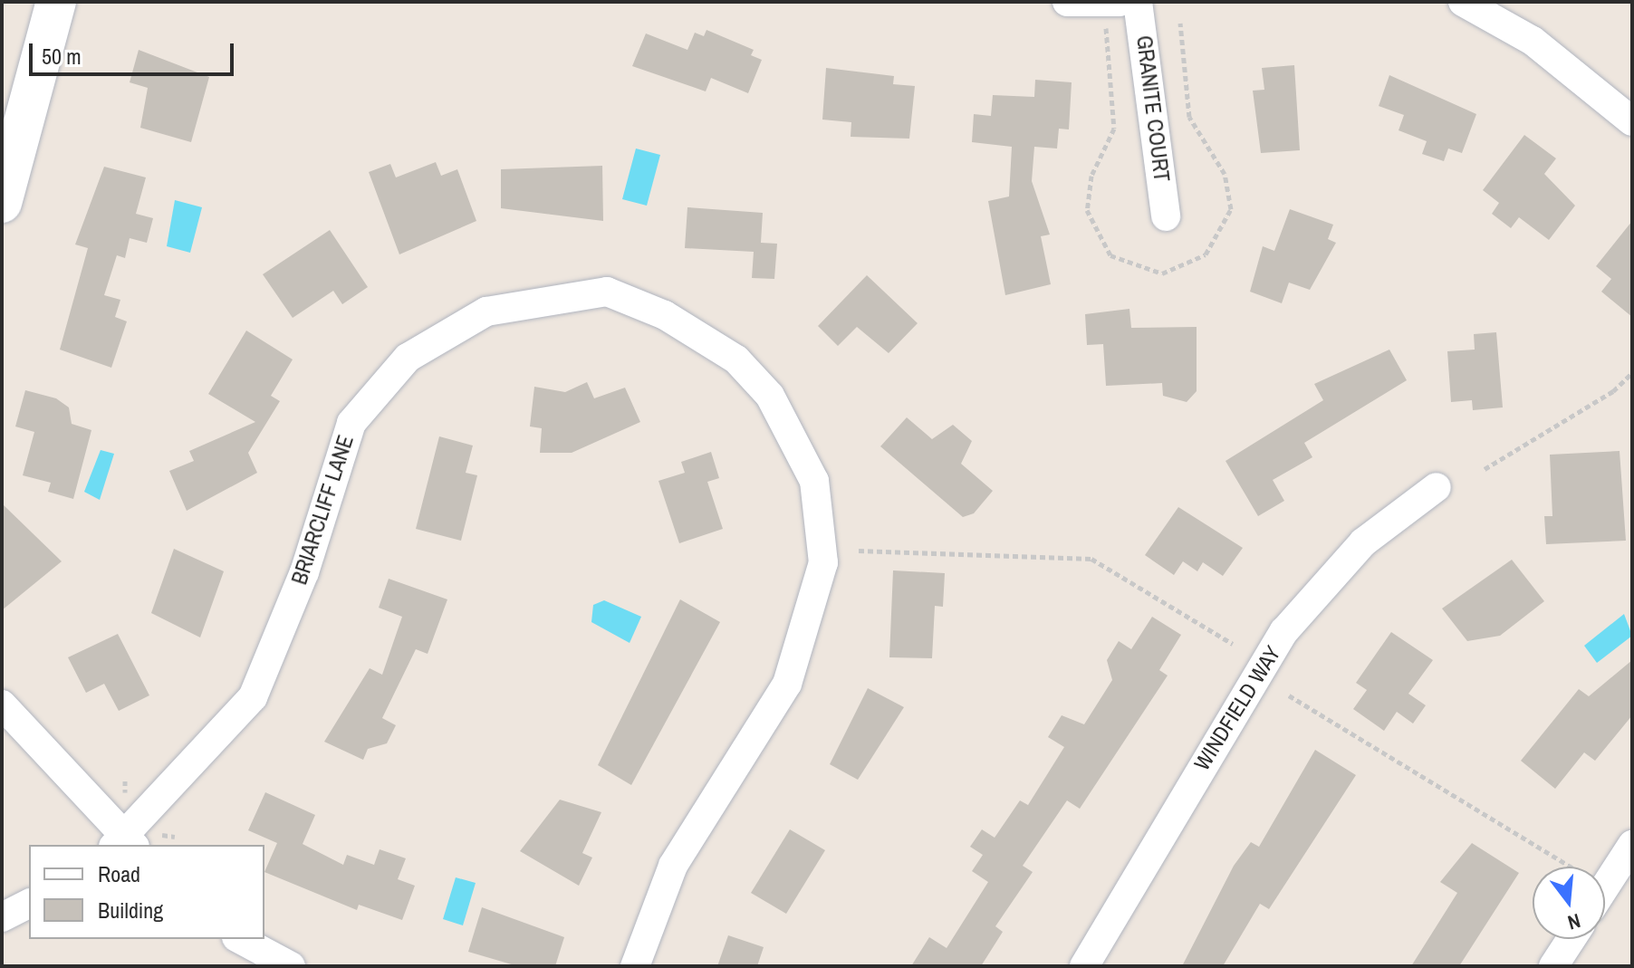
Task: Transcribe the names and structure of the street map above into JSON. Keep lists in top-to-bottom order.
{
  "streets": {
    "street": ["GRANITE COURT", "BRIARCLIFF LANE", "WINDFIELD WAY"]
  },
  "legend": ["Road", "Building"],
  "scale_bar": "50 m",
  "north": "bottom"
}
